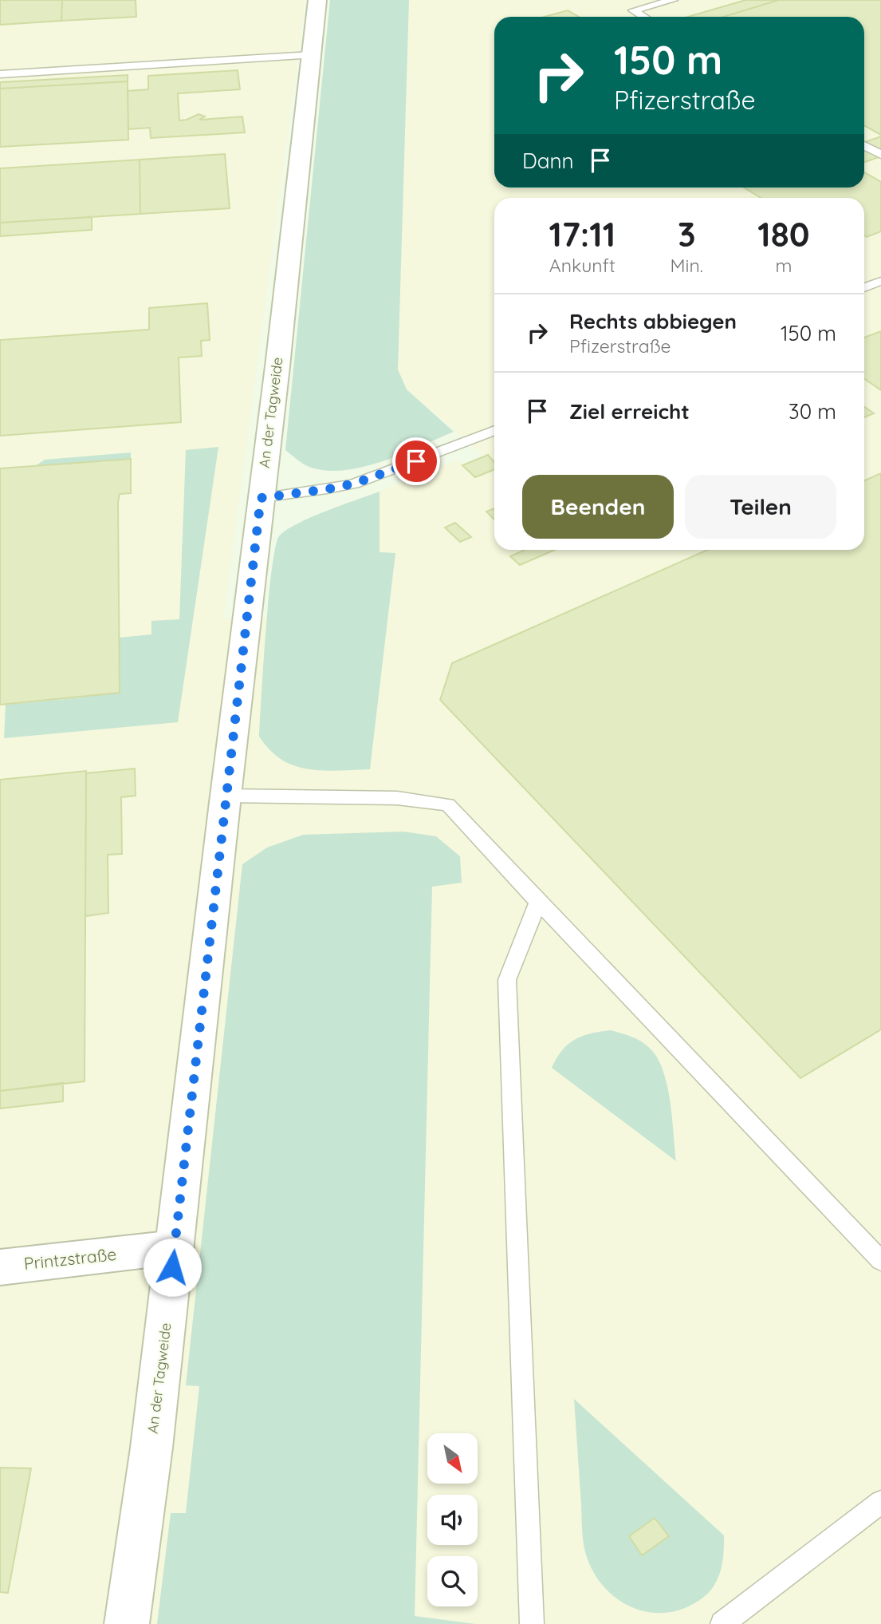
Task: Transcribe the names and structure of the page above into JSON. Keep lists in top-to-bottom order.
{
  "streets": {
    "main road": ["An der Tagweide", "Printzstraße"]
  },
  "crossings": [
    ["An der Tagweide", "Printzstraße"]
  ],
  "north": "bottom right",
  "page": {
    "turn": ["150 m", "Pfizerstraße"],
    "then": "Dann",
    "eta": [
      "17:11",
      "Ankunft",
      "3",
      "Min.",
      "180",
      "m"
    ],
    "list": [
      {
        "name": "Rechts abbiegen",
        "note": "Pfizerstraße",
        "value": "150 m"
      },
      {
        "name": "Ziel erreicht",
        "value": "30 m"
      }
    ],
    "buttons": ["Beenden", "Teilen"]
  }
}
